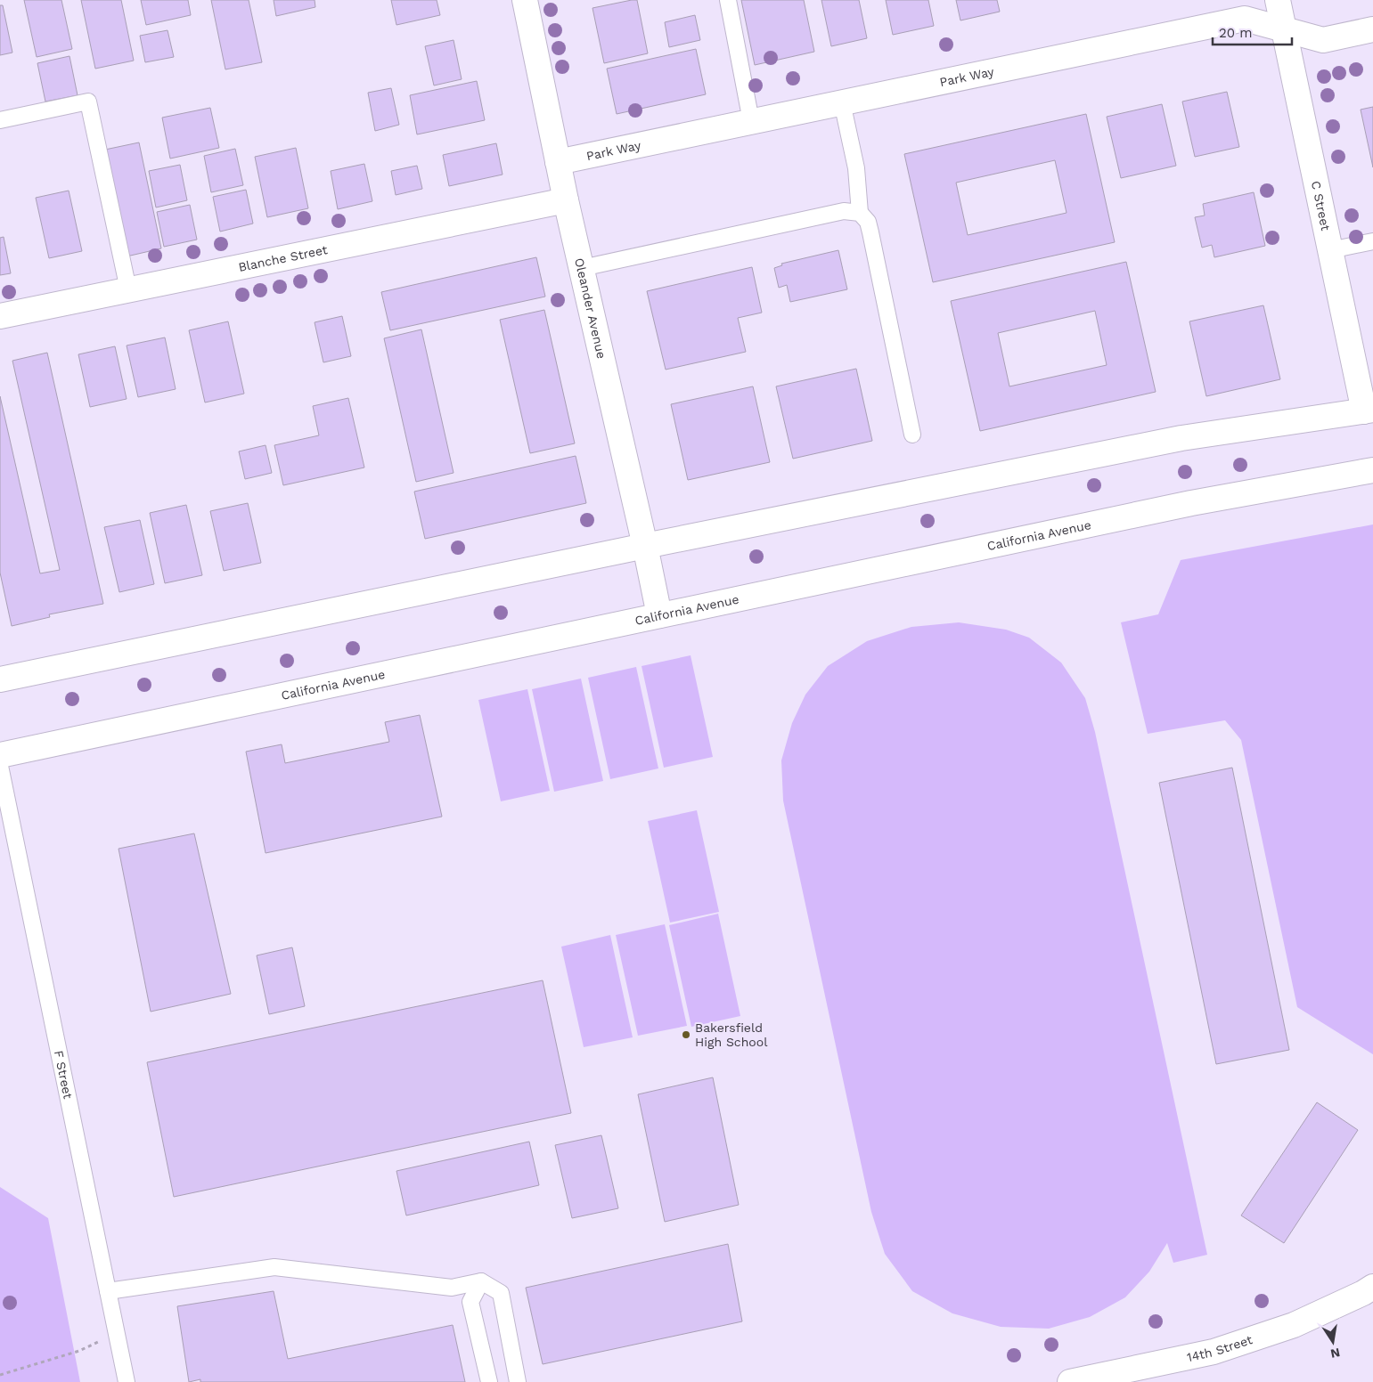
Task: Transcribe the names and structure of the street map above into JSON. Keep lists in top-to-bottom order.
{
  "streets": {
    "street": [
      "Park Way",
      "C Street",
      "Blanche Street",
      "Oleander Avenue",
      "California Avenue",
      "14th Street"
    ],
    "lane": ["F Street"]
  },
  "crossings": [
    ["Park Way", "C Street"],
    ["Park Way", "Oleander Avenue"],
    ["Blanche Street", "Oleander Avenue"],
    ["Oleander Avenue", "California Avenue"]
  ],
  "places": ["Bakersfield High School"],
  "scale_bar": "20 m",
  "north": "bottom"
}
